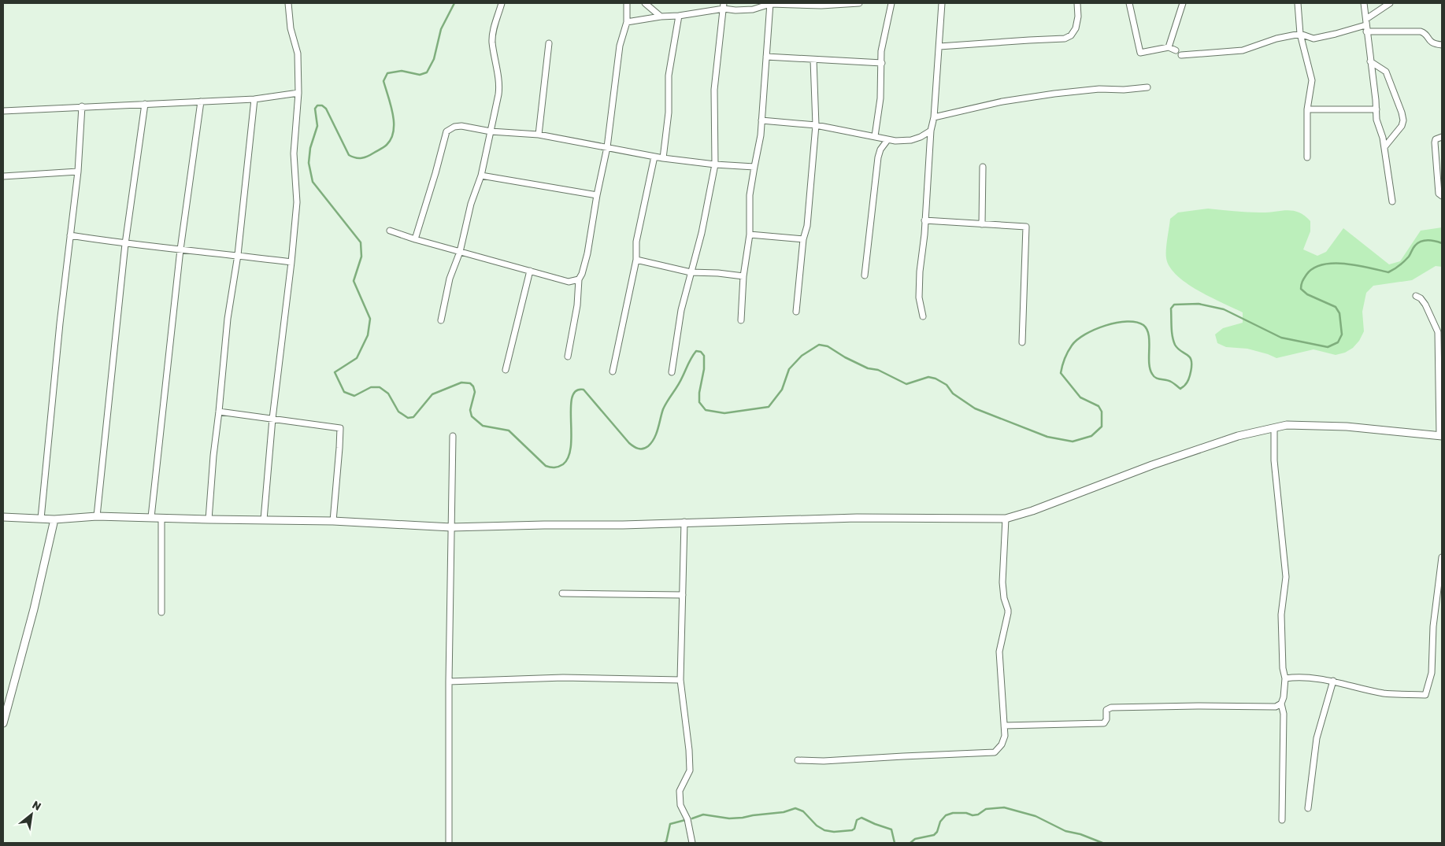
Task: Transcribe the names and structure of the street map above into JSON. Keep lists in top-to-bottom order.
{
  "north": "top right"
}
